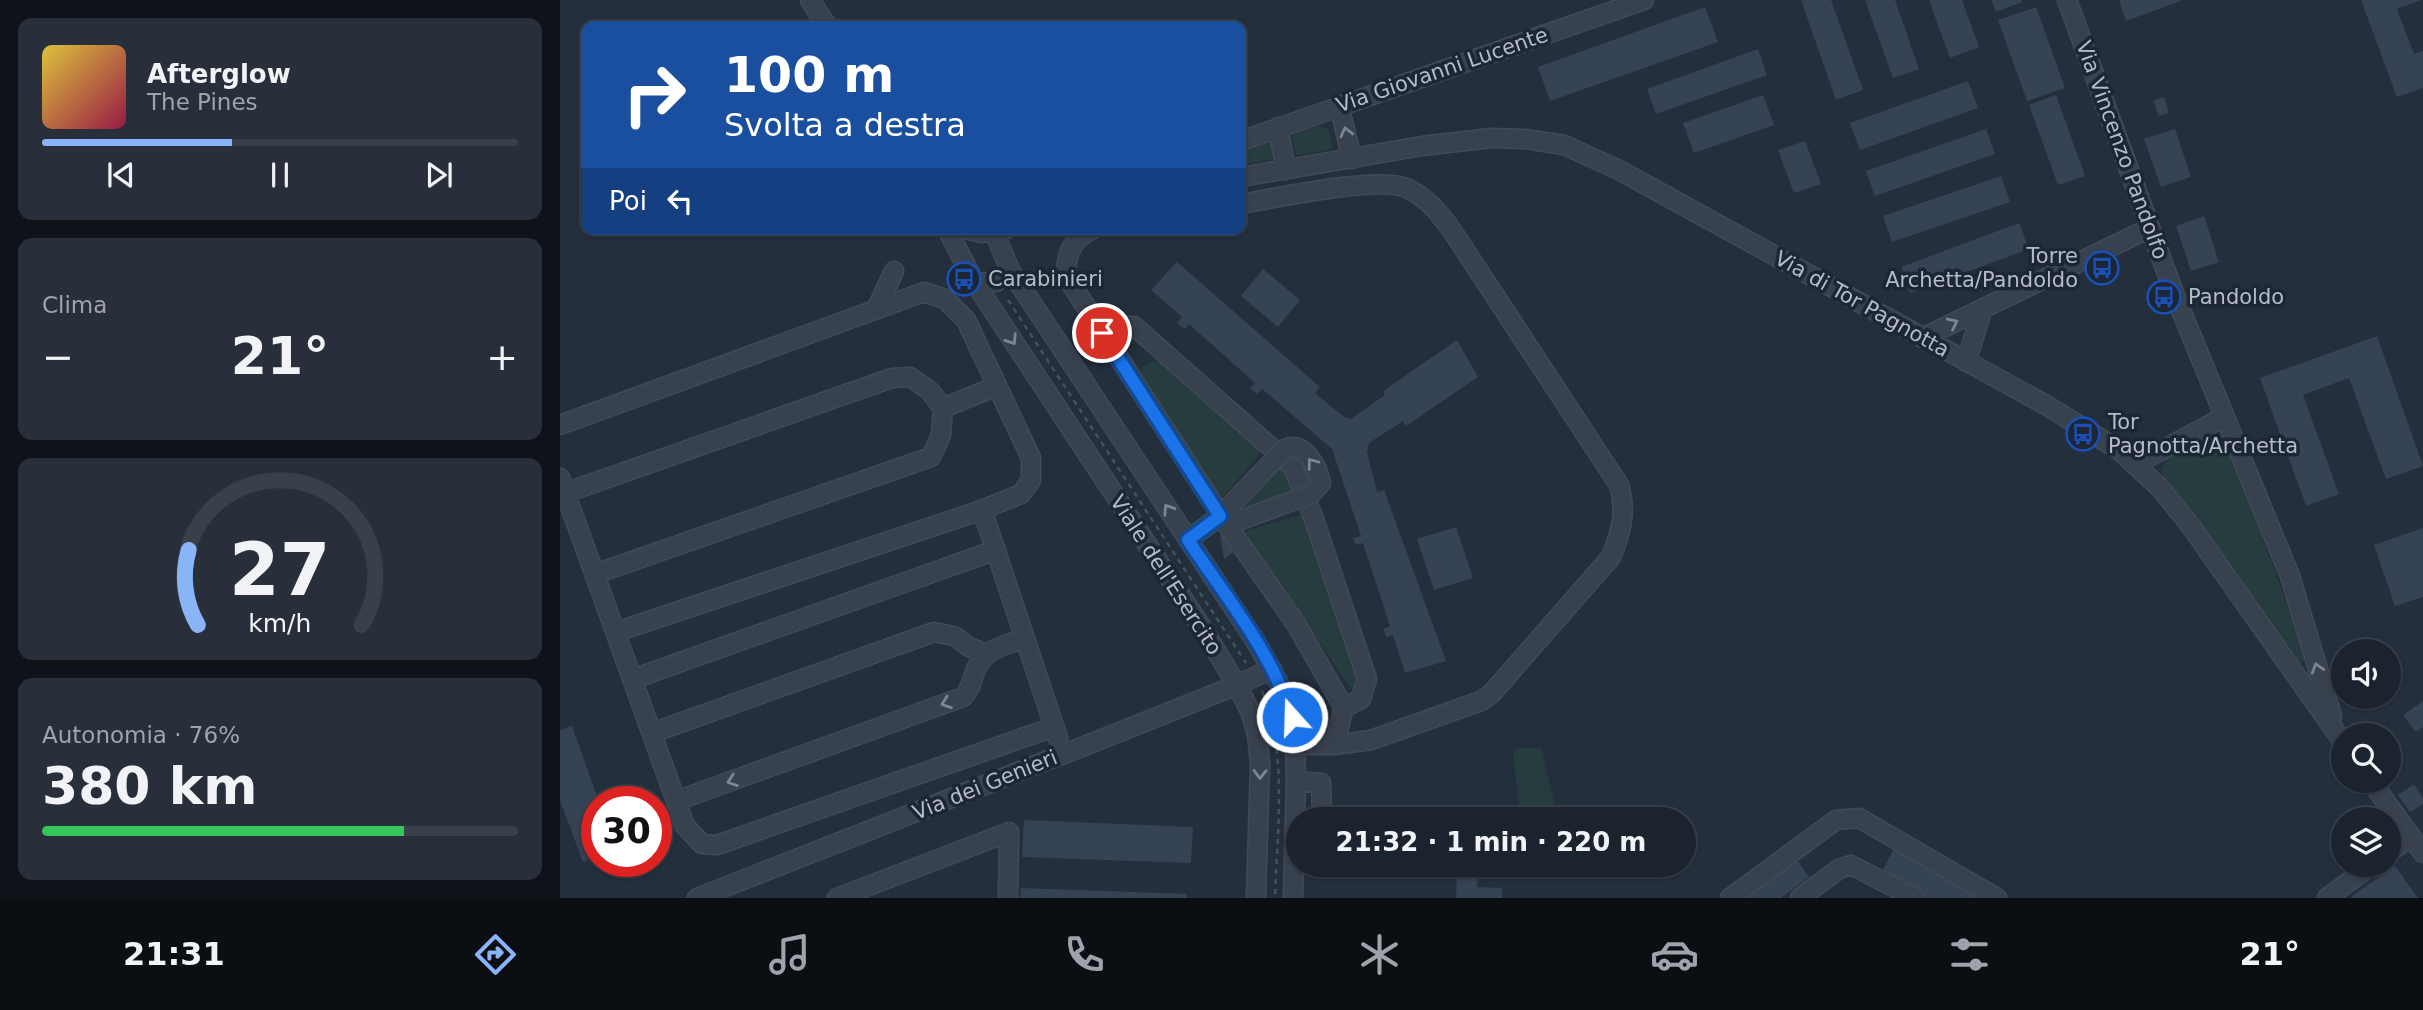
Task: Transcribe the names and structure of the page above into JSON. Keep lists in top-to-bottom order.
{
  "streets": {
    "street": [
      "Via Giovanni Lucente",
      "Via Vincenzo Pandolfo",
      "Via di Tor Pagnotta",
      "Viale dell'Esercito",
      "Via dei Genieri"
    ]
  },
  "crossings": [
    ["Viale dell'Esercito", "Via dei Genieri"]
  ],
  "one_way": ["Via Vincenzo Pandolfo"],
  "places": {
    "bus stop": [
      "Torre Archetta/Pandoldo",
      "Carabinieri",
      "Pandoldo",
      "Tor Pagnotta/Archetta"
    ]
  },
  "page": {
    "turn": ["100 m", "Svolta a destra"],
    "song": ["Afterglow", "The Pines"],
    "then": "Poi",
    "tile": [
      "Clima",
      ["Autonomia · 76%", "380 km"]
    ],
    "heat": ["−", "21°", "+"],
    "limit": "30",
    "trip": "21:32 · 1 min · 220 m",
    "tabs": ["21:31", "21°"],
    "gauge": ["27", "km/h"]
  }
}
